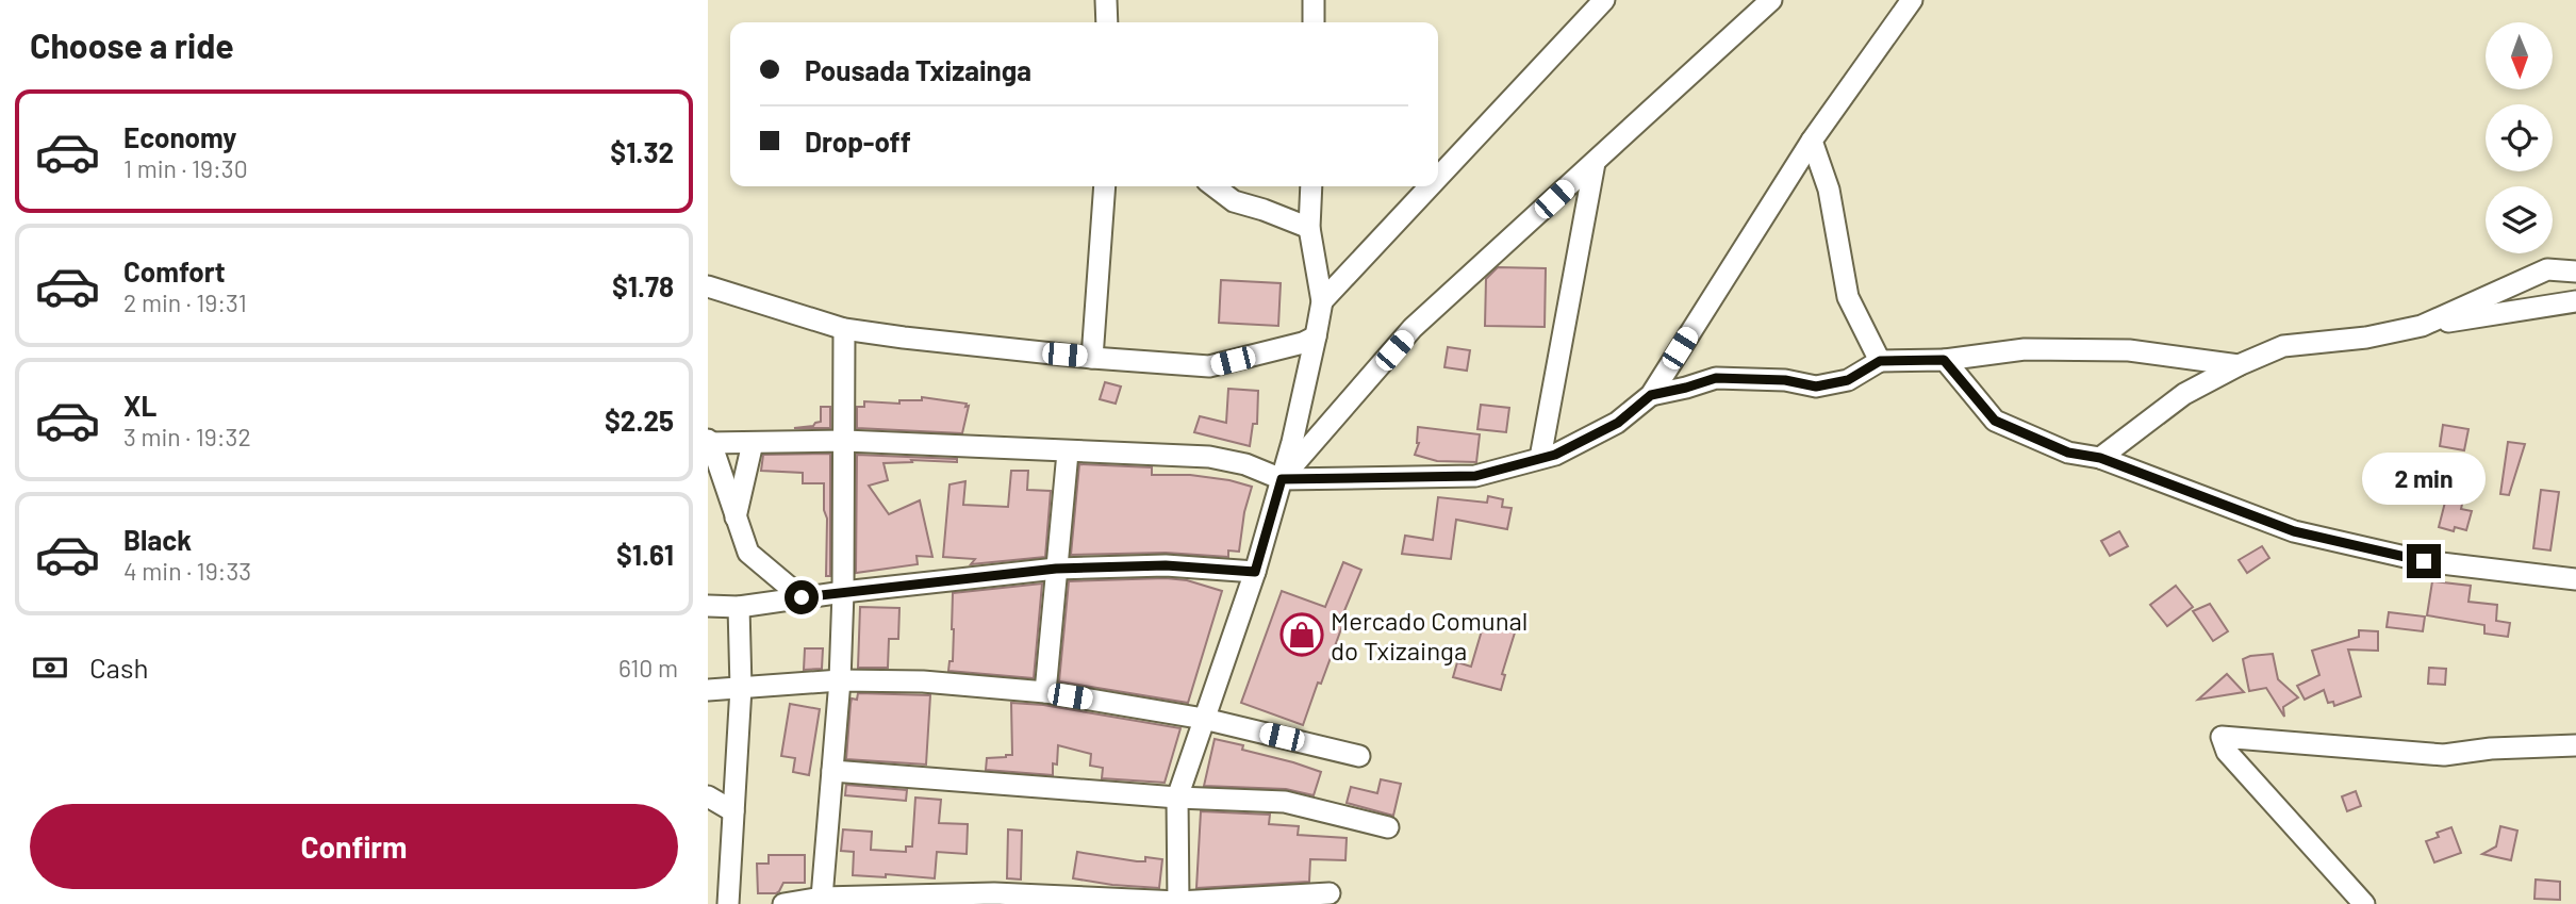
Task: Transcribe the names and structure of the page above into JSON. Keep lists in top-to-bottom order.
{
  "places": {
    "shop": ["Mercado Comunal do Txizainga"]
  },
  "north": "bottom",
  "page": {
    "heading": "Choose a ride",
    "banner": ["Pousada Txizainga", "Drop-off"],
    "list": [
      {
        "name": "Economy",
        "note": "1 min · 19:30",
        "value": "$1.32"
      },
      {
        "name": "Comfort",
        "note": "2 min · 19:31",
        "value": "$1.78"
      },
      {
        "name": "XL",
        "note": "3 min · 19:32",
        "value": "$2.25"
      },
      {
        "name": "Black",
        "note": "4 min · 19:33",
        "value": "$1.61"
      }
    ],
    "bubble": "2 min",
    "pay": ["Cash", "610 m"],
    "buttons": "Confirm"
  }
}
